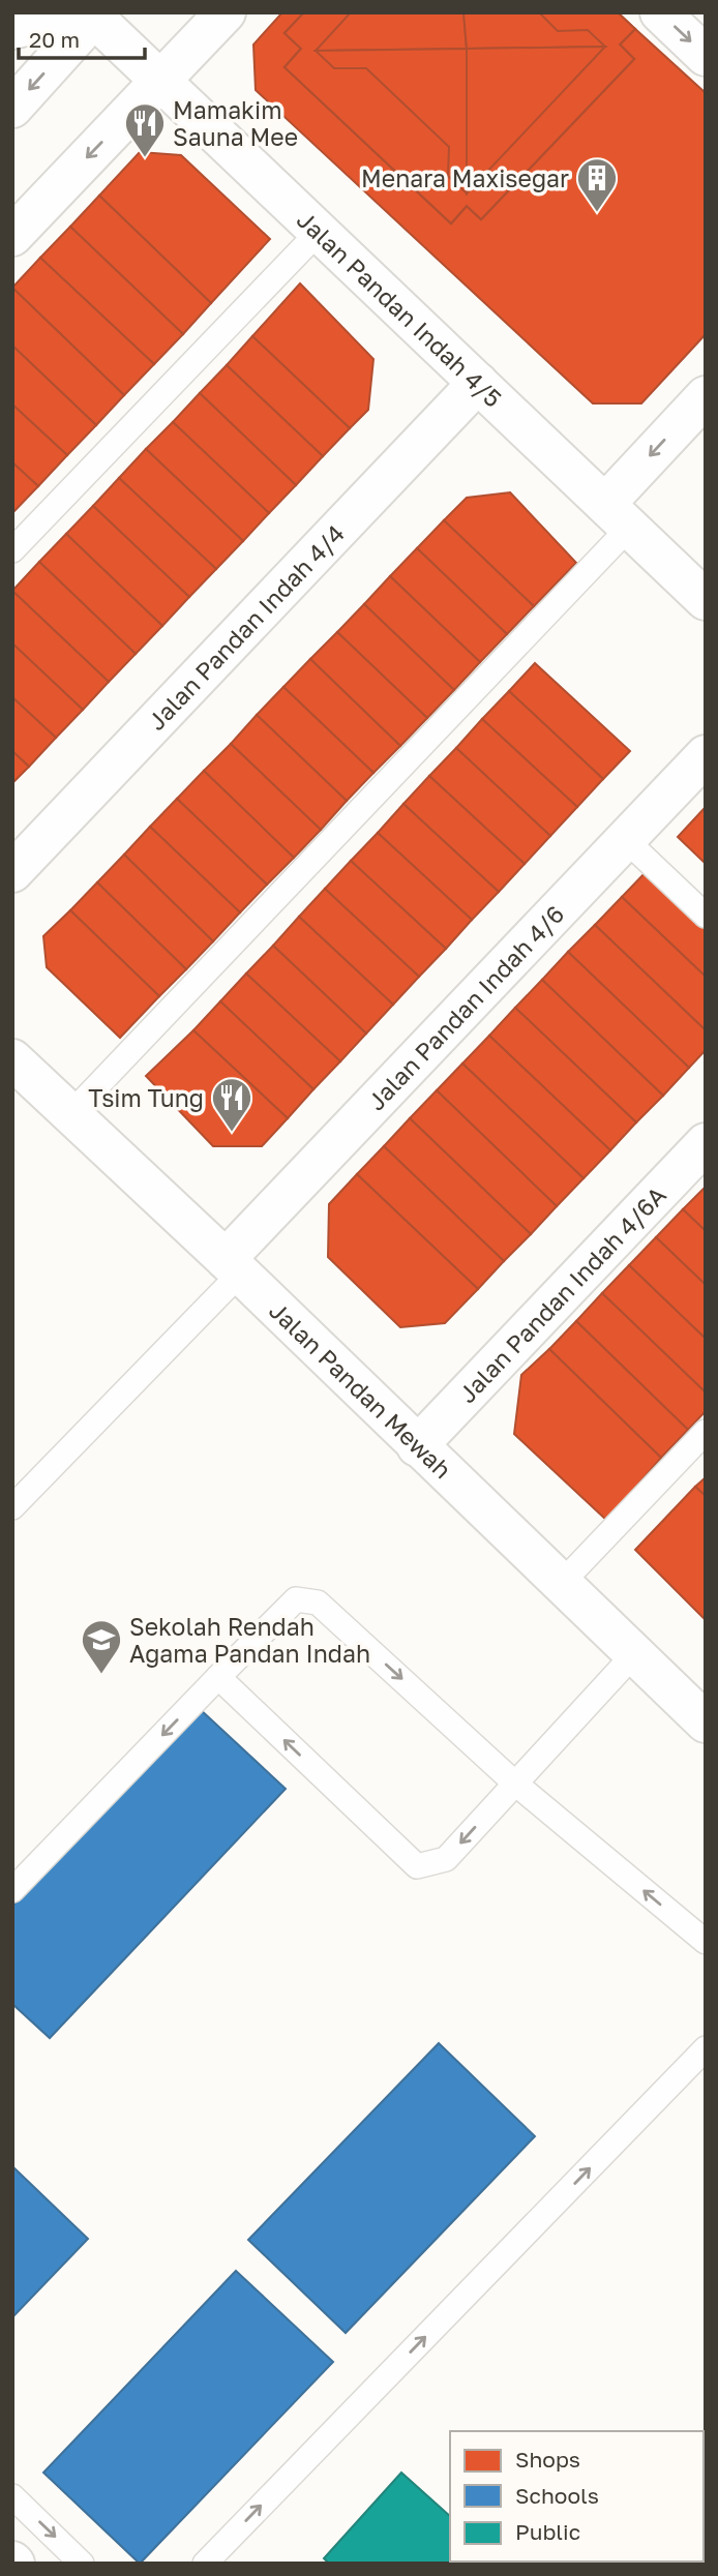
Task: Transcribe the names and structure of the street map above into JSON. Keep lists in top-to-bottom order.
{
  "streets": {
    "street": [
      "Jalan Pandan Indah 4/5",
      "Jalan Pandan Indah 4/4",
      "Jalan Pandan Indah 4/6",
      "Jalan Pandan Indah 4/6A",
      "Jalan Pandan Mewah"
    ]
  },
  "crossings": [
    ["Jalan Pandan Indah 4/5", "Jalan Pandan Indah 4/4"],
    ["Jalan Pandan Indah 4/6", "Jalan Pandan Mewah"],
    ["Jalan Pandan Indah 4/6A", "Jalan Pandan Mewah"]
  ],
  "places": {
    "restaurant": ["Mamakim Sauna Mee", "Tsim Tung"],
    "building": ["Menara Maxisegar"],
    "school or university": ["Sekolah Rendah Agama Pandan Indah"]
  },
  "legend": ["Shops", "Schools", "Public"],
  "scale_bar": "20 m"
}
